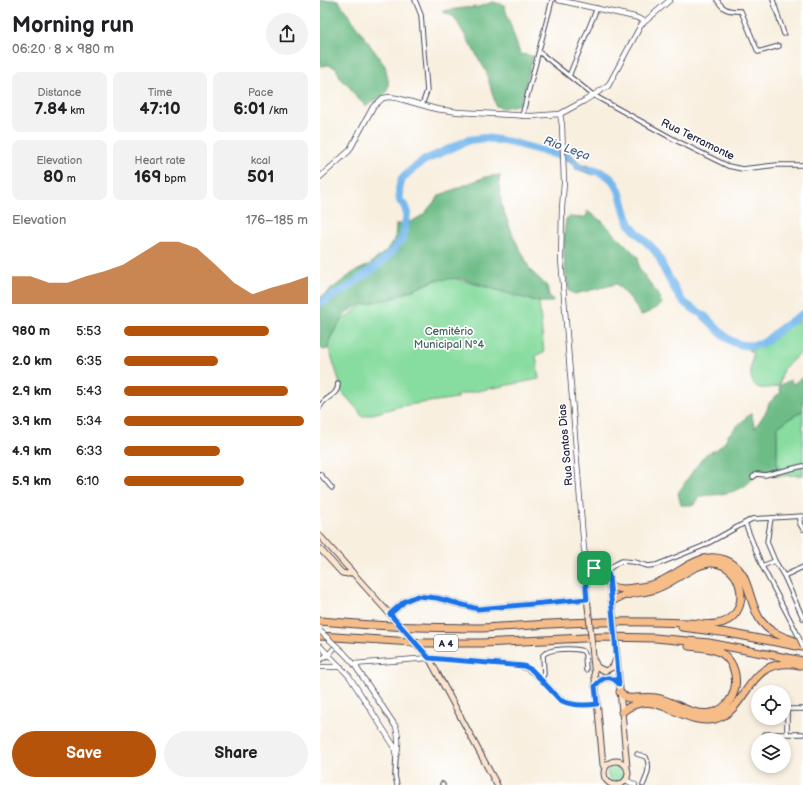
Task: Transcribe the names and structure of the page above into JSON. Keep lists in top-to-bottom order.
{
  "streets": {
    "highway": ["A 4"],
    "street": ["Rua Terramonte", "Rua Santos Dias"]
  },
  "water": ["Rio Leça"],
  "parks": ["Cemitério Municipal Nº4"],
  "page": {
    "heading": ["Morning run", "06:20 · 8 × 980 m"],
    "stats": [
      ["Distance", "7.84 km"],
      ["Time", "47:10"],
      ["Pace", "6:01 /km"],
      ["Elevation", "80 m"],
      ["Heart rate", "169 bpm"],
      ["kcal", "501"]
    ],
    "chart": ["Elevation", "176–185 m"],
    "list": [
      {
        "name": "980 m",
        "note": "5:53"
      },
      {
        "name": "2.0 km",
        "note": "6:35"
      },
      {
        "name": "2.9 km",
        "note": "5:43"
      },
      {
        "name": "3.9 km",
        "note": "5:34"
      },
      {
        "name": "4.9 km",
        "note": "6:33"
      },
      {
        "name": "5.9 km",
        "note": "6:10"
      }
    ],
    "buttons": ["Save", "Share"]
  }
}
